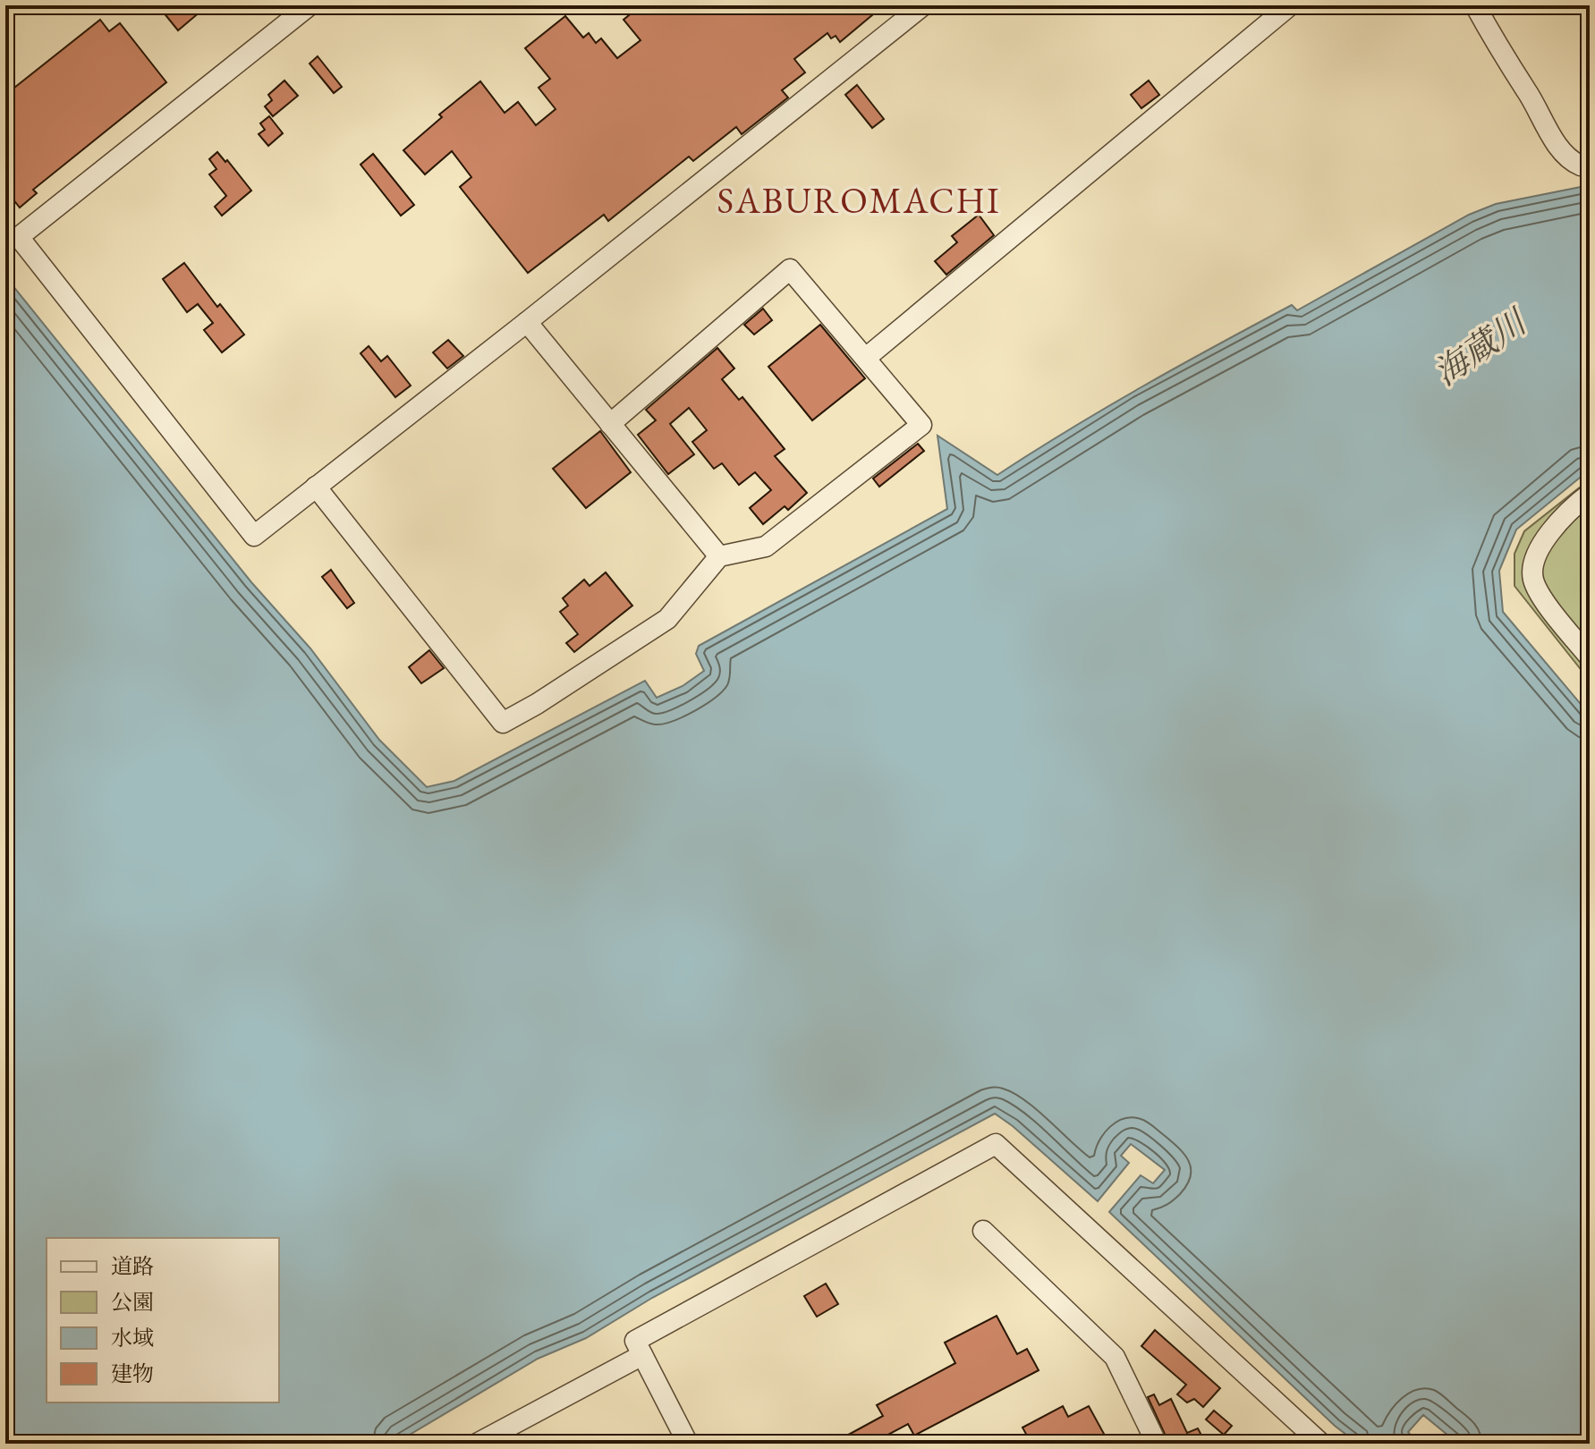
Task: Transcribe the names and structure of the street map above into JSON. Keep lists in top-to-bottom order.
{
  "districts": ["SABUROMACHI"],
  "water": ["海蔵川"],
  "legend": [
    "道路",
    "公園",
    "水域",
    "建物"
  ]
}
